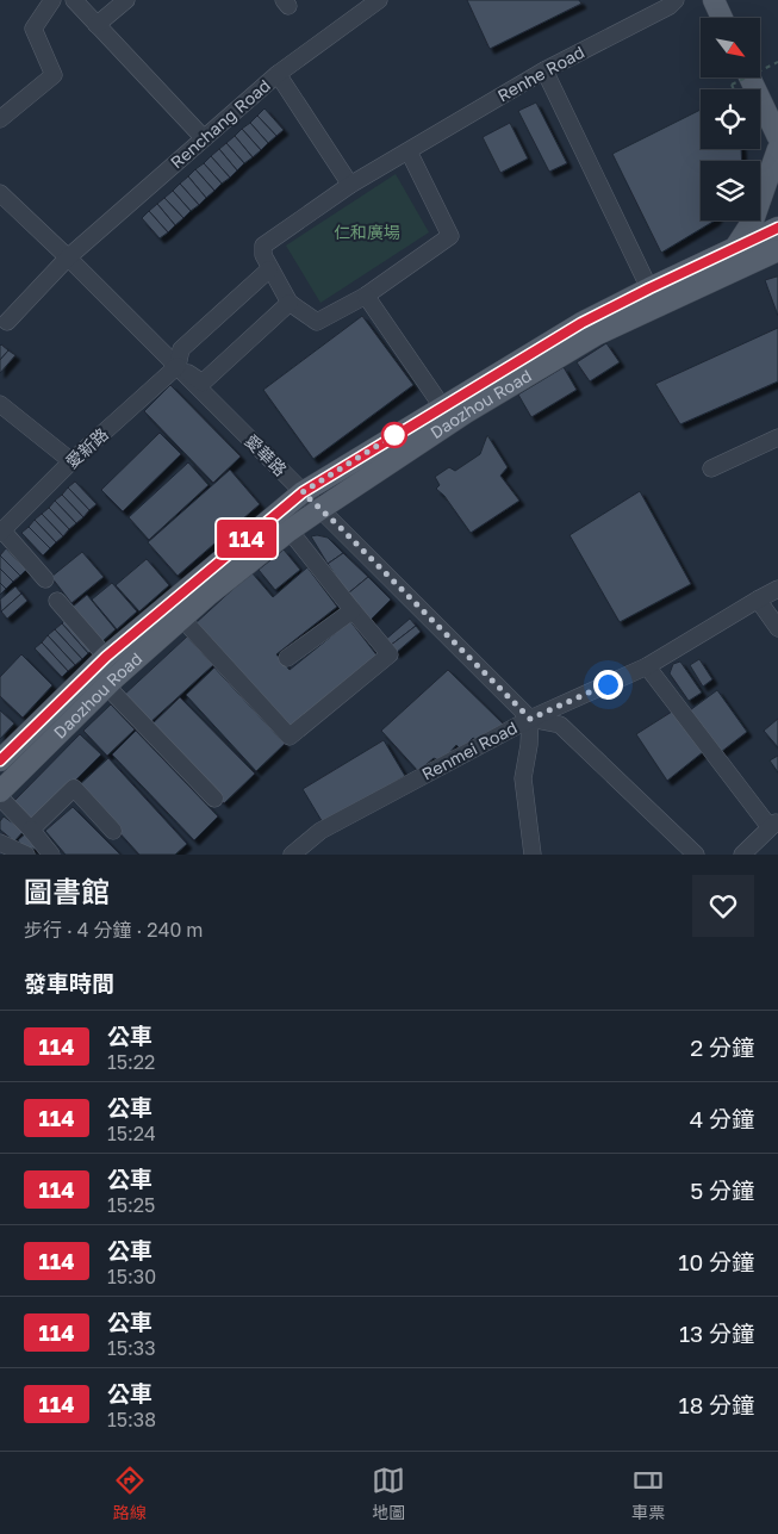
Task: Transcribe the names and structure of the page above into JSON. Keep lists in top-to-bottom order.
{
  "streets": {
    "main road": ["Daozhou Road"],
    "street": [
      "Renhe Road",
      "Renchang Road",
      "愛新路",
      "愛華路",
      "Renmei Road"
    ]
  },
  "crossings": [
    ["Renchang Road", "愛華路"],
    ["Daozhou Road", "愛華路"],
    ["愛新路", "愛華路"],
    ["愛華路", "Renmei Road"]
  ],
  "parks": ["仁和廣場"],
  "lines": ["bus line 114"],
  "north": "bottom right",
  "page": {
    "on_map": "114",
    "heading": [
      ["圖書館", "步行 · 4 分鐘 · 240 m"],
      "發車時間"
    ],
    "list": [
      {
        "mark": "114",
        "name": "公車",
        "note": "15:22",
        "value": "2 分鐘"
      },
      {
        "mark": "114",
        "name": "公車",
        "note": "15:24",
        "value": "4 分鐘"
      },
      {
        "mark": "114",
        "name": "公車",
        "note": "15:25",
        "value": "5 分鐘"
      },
      {
        "mark": "114",
        "name": "公車",
        "note": "15:30",
        "value": "10 分鐘"
      },
      {
        "mark": "114",
        "name": "公車",
        "note": "15:33",
        "value": "13 分鐘"
      },
      {
        "mark": "114",
        "name": "公車",
        "note": "15:38",
        "value": "18 分鐘"
      }
    ],
    "tabs": ["路線", "地圖", "車票"]
  }
}
